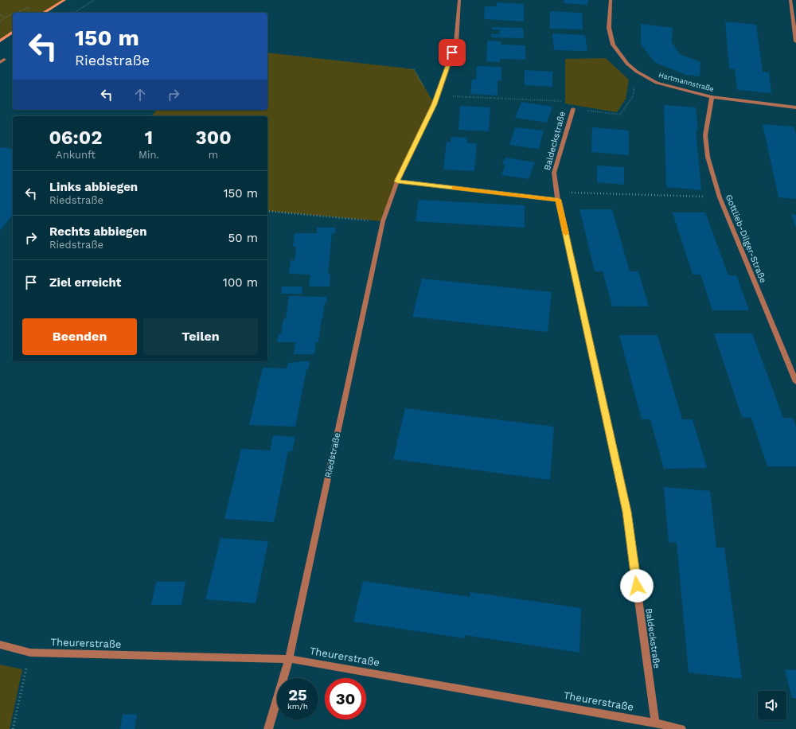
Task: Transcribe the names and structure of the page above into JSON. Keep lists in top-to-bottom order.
{
  "streets": {
    "street": [
      "Hartmannstraße",
      "Baldeckstraße",
      "Gottlieb-Dilger-Straße",
      "Riedstraße",
      "Theurerstraße"
    ]
  },
  "crossings": [
    ["Hartmannstraße", "Gottlieb-Dilger-Straße"],
    ["Baldeckstraße", "Theurerstraße"],
    ["Riedstraße", "Theurerstraße"]
  ],
  "page": {
    "turn": ["150 m", "Riedstraße"],
    "eta": [
      "06:02",
      "Ankunft",
      "1",
      "Min.",
      "300",
      "m"
    ],
    "list": [
      {
        "name": "Links abbiegen",
        "note": "Riedstraße",
        "value": "150 m"
      },
      {
        "name": "Rechts abbiegen",
        "note": "Riedstraße",
        "value": "50 m"
      },
      {
        "name": "Ziel erreicht",
        "value": "100 m"
      }
    ],
    "buttons": ["Beenden", "Teilen"],
    "speed": "25 km/h",
    "limit": "30"
  }
}
